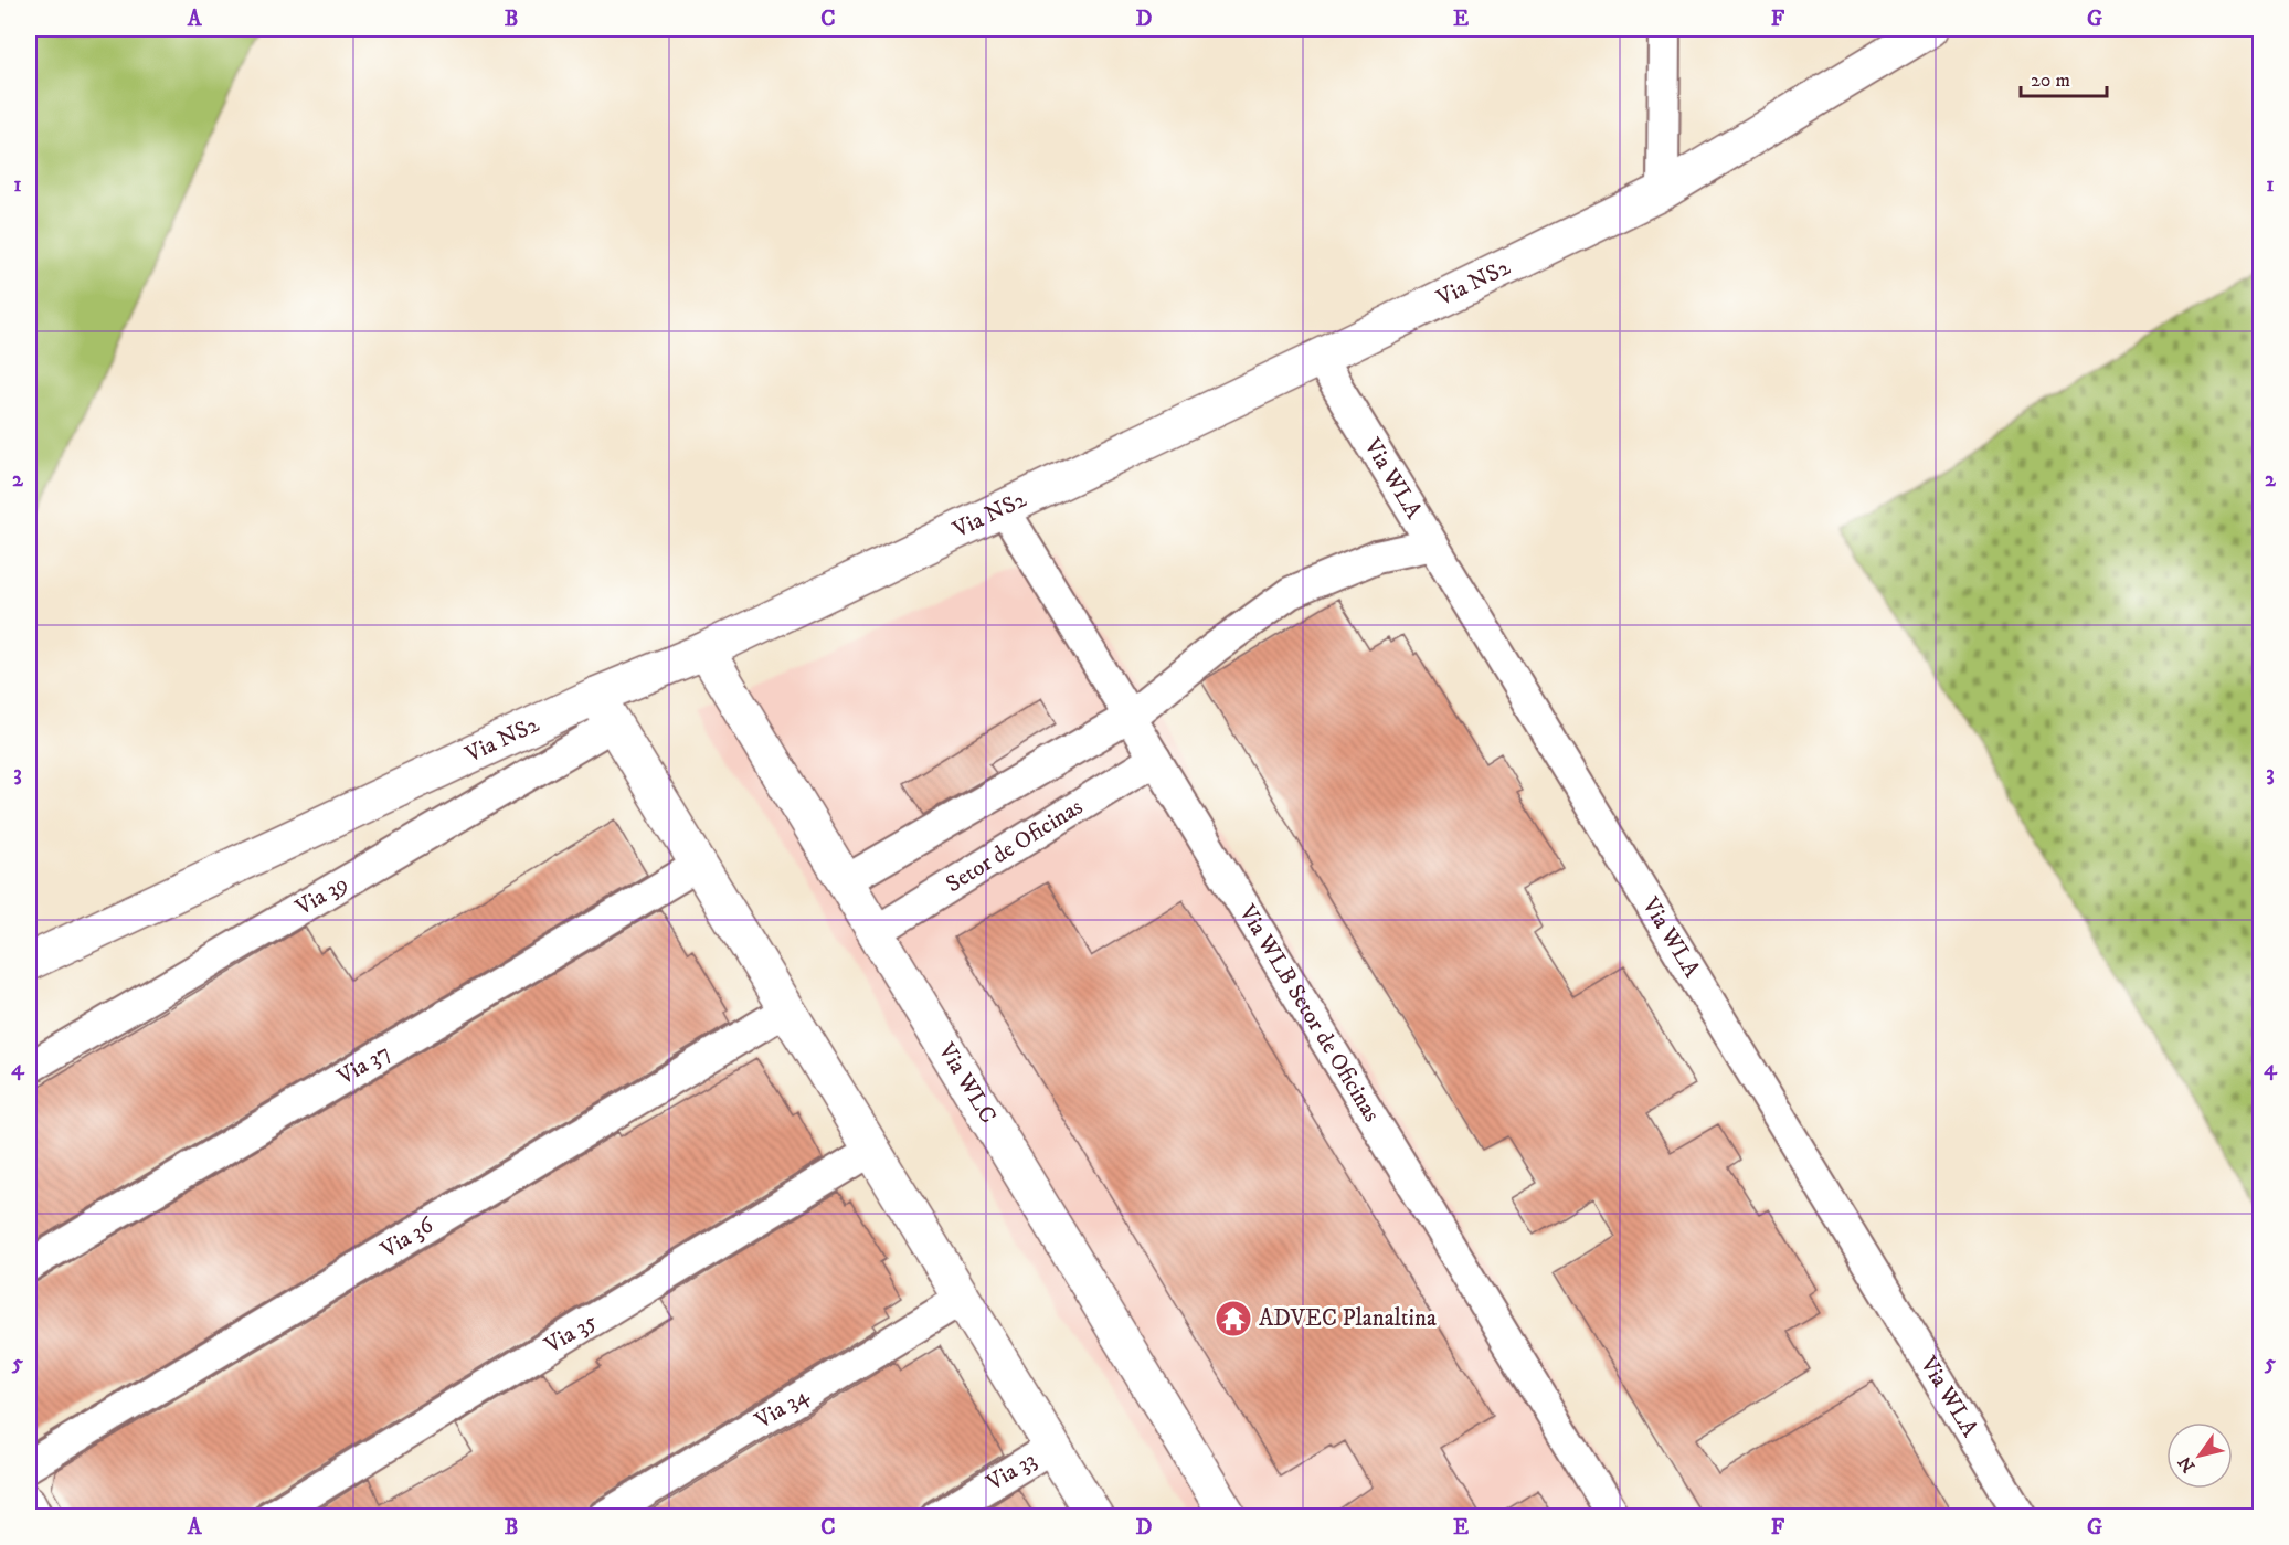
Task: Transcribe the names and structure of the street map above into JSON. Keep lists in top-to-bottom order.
{
  "streets": {
    "street": [
      "Via NS2",
      "Via WLA",
      "Setor de Oficinas",
      "Via 39",
      "Via WLB Setor de Oficinas",
      "Via 37",
      "Via WLC",
      "Via 36",
      "Via 35",
      "Via 34",
      "Via 33"
    ]
  },
  "crossings": [
    ["Via NS2", "Via WLA"],
    ["Via NS2", "Via 39"],
    ["Via NS2", "Via WLB Setor de Oficinas"],
    ["Via NS2", "Via WLC"],
    ["Setor de Oficinas", "Via WLB Setor de Oficinas"],
    ["Setor de Oficinas", "Via WLC"]
  ],
  "places": {
    "temple": ["ADVEC Planaltina"]
  },
  "scale_bar": "20 m",
  "north": "bottom left",
  "grid": {
    "columns": [
      "A",
      "B",
      "C",
      "D",
      "E",
      "F",
      "G"
    ],
    "rows": [
      "1",
      "2",
      "3",
      "4",
      "5"
    ]
  }
}
